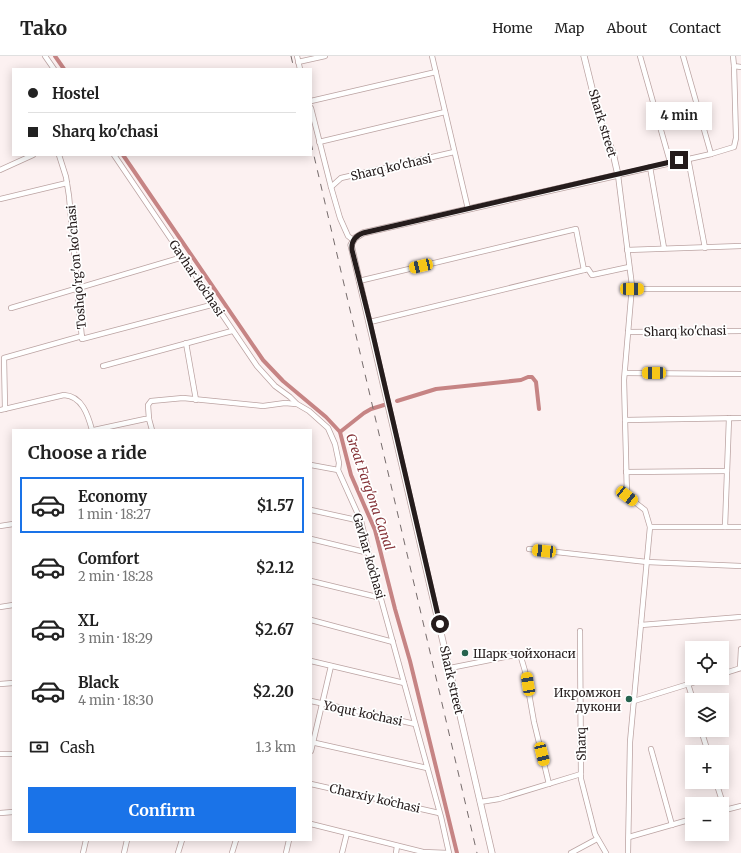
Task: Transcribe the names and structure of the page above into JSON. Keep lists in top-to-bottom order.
{
  "streets": {
    "main road": ["Shark street"],
    "street": [
      "Sharq ko'chasi",
      "Toshqo'rg'on ko'chasi",
      "Gavhar koʻchasi",
      "Yoqut koʻchasi",
      "Sharq",
      "Charxiy koʻchasi"
    ]
  },
  "crossings": [
    ["Toshqo'rg'on ko'chasi", "Gavhar koʻchasi"],
    ["Gavhar koʻchasi", "Yoqut koʻchasi"],
    ["Gavhar koʻchasi", "Charxiy koʻchasi"]
  ],
  "water": ["Great Farg'ona Canal"],
  "places": ["Шарк чойхонаси", "Икромжон дукони"],
  "page": {
    "header": "Tako",
    "nav": [
      "Home",
      "Map",
      "About",
      "Contact"
    ],
    "banner": ["Hostel", "Sharq ko'chasi"],
    "bubble": "4 min",
    "heading": "Choose a ride",
    "list": [
      {
        "name": "Economy",
        "note": "1 min · 18:27",
        "value": "$1.57"
      },
      {
        "name": "Comfort",
        "note": "2 min · 18:28",
        "value": "$2.12"
      },
      {
        "name": "XL",
        "note": "3 min · 18:29",
        "value": "$2.67"
      },
      {
        "name": "Black",
        "note": "4 min · 18:30",
        "value": "$2.20"
      }
    ],
    "map_buttons": ["+", "−"],
    "pay": ["Cash", "1.3 km"],
    "buttons": "Confirm"
  }
}
